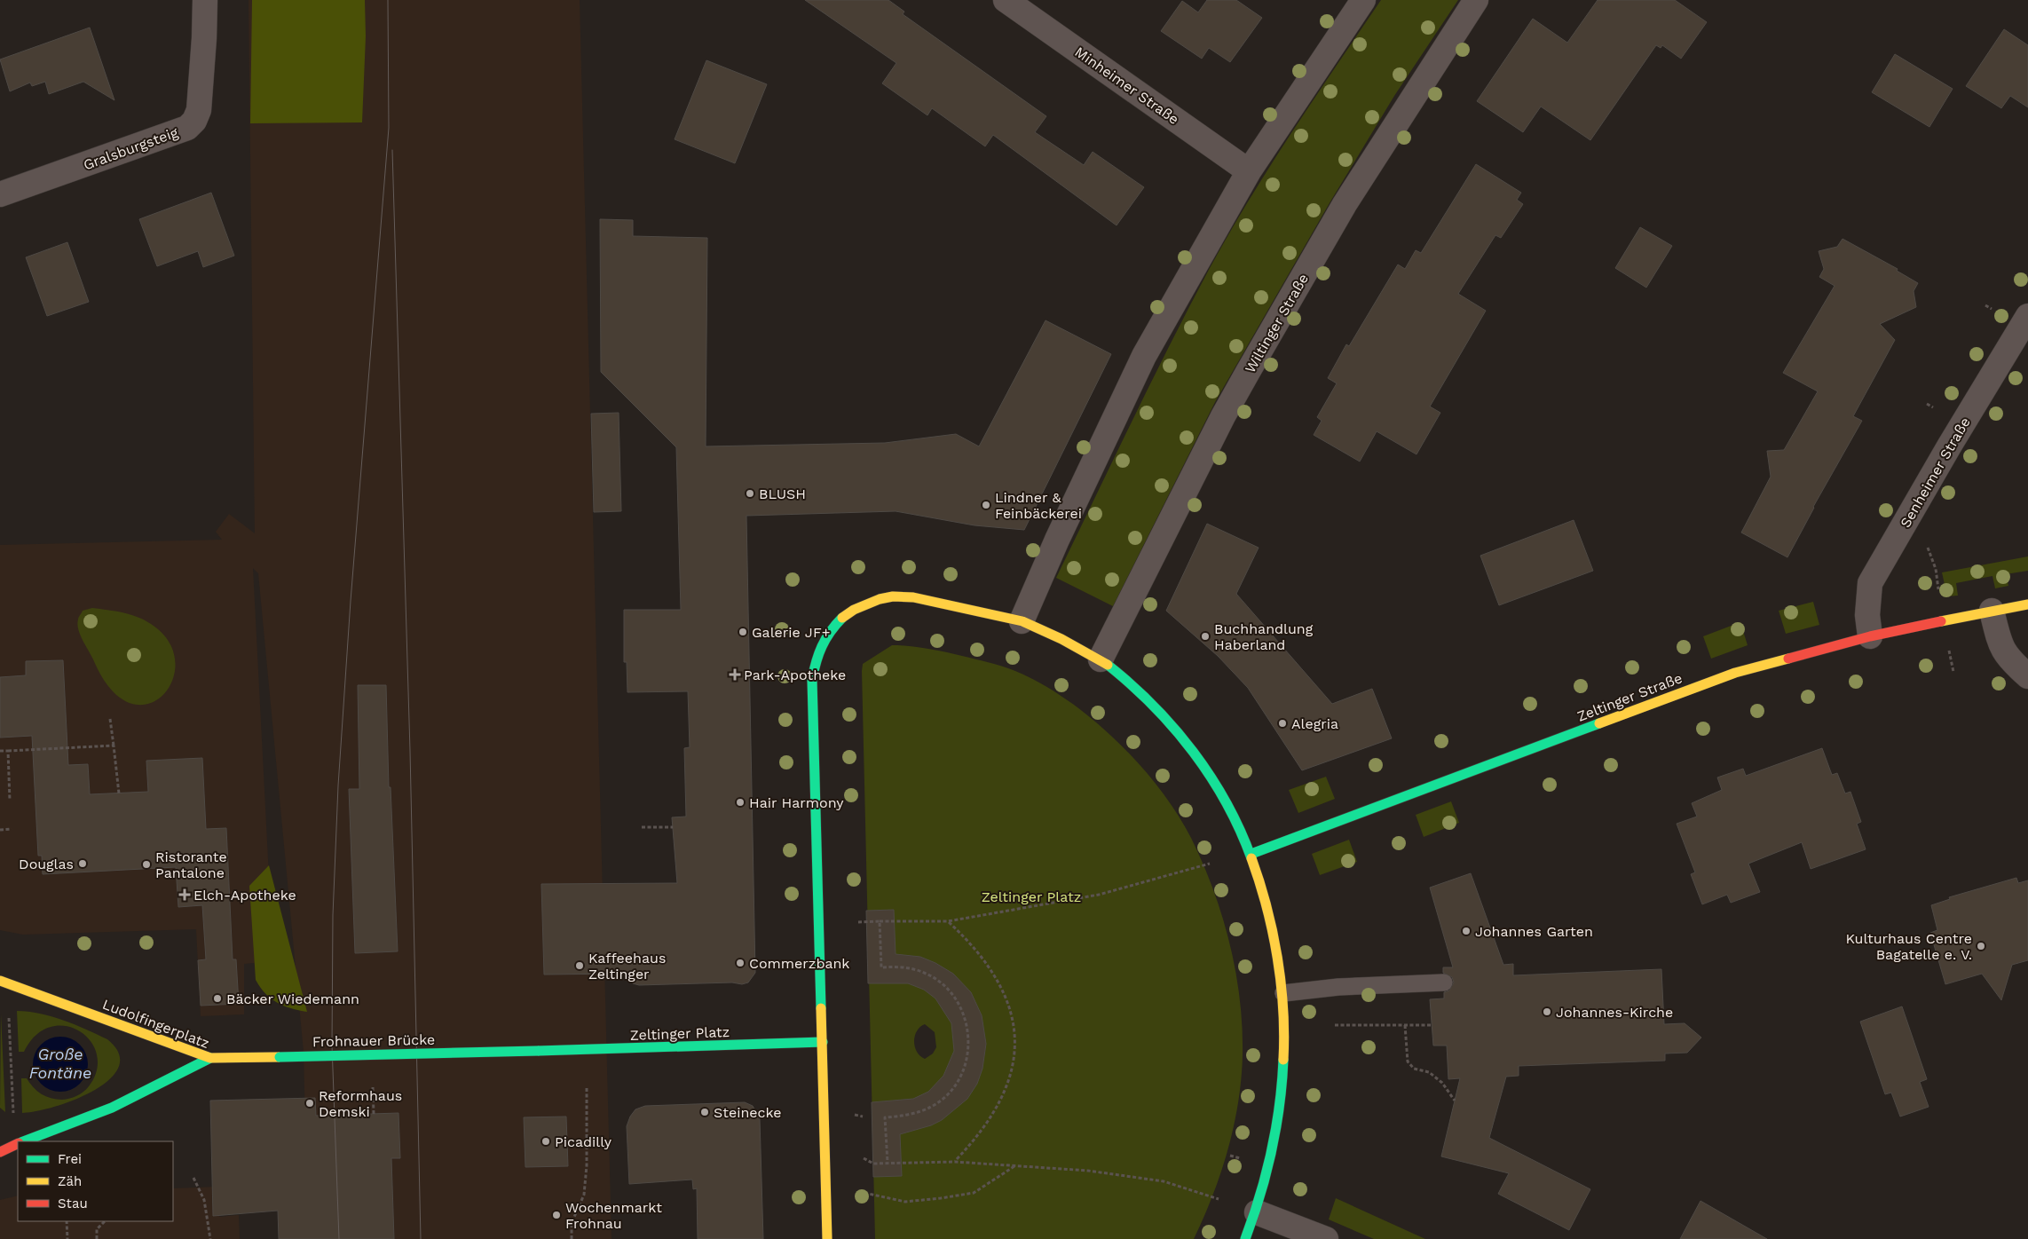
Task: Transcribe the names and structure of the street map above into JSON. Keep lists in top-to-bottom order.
{
  "streets": {
    "street": [
      "Minheimer Straße",
      "Gralsburgsteig",
      "Wiltinger Straße",
      "Senheimer Straße",
      "Zeltinger Straße",
      "Ludolfingerplatz",
      "Zeltinger Platz",
      "Frohnauer Brücke"
    ]
  },
  "crossings": [
    ["Senheimer Straße", "Zeltinger Straße"],
    ["Ludolfingerplatz", "Frohnauer Brücke"],
    ["Zeltinger Platz", "Frohnauer Brücke"]
  ],
  "water": ["Große Fontäne"],
  "parks": ["Zeltinger Platz"],
  "places": {
    "other": [
      "BLUSH",
      "Lindner & Feinbäckerei",
      "Galerie JF+",
      "Buchhandlung Haberland",
      "Alegria",
      "Hair Harmony",
      "Douglas",
      "Ristorante Pantalone",
      "Johannes Garten",
      "Kulturhaus Centre Bagatelle e. V.",
      "Commerzbank",
      "Kaffeehaus Zeltinger",
      "Bäcker Wiedemann",
      "Johannes-Kirche",
      "Reformhaus Demski",
      "Steinecke",
      "Picadilly",
      "Wochenmarkt Frohnau"
    ],
    "health": ["Park-Apotheke", "Elch-Apotheke"]
  },
  "legend": ["Frei", "Zäh", "Stau"]
}
